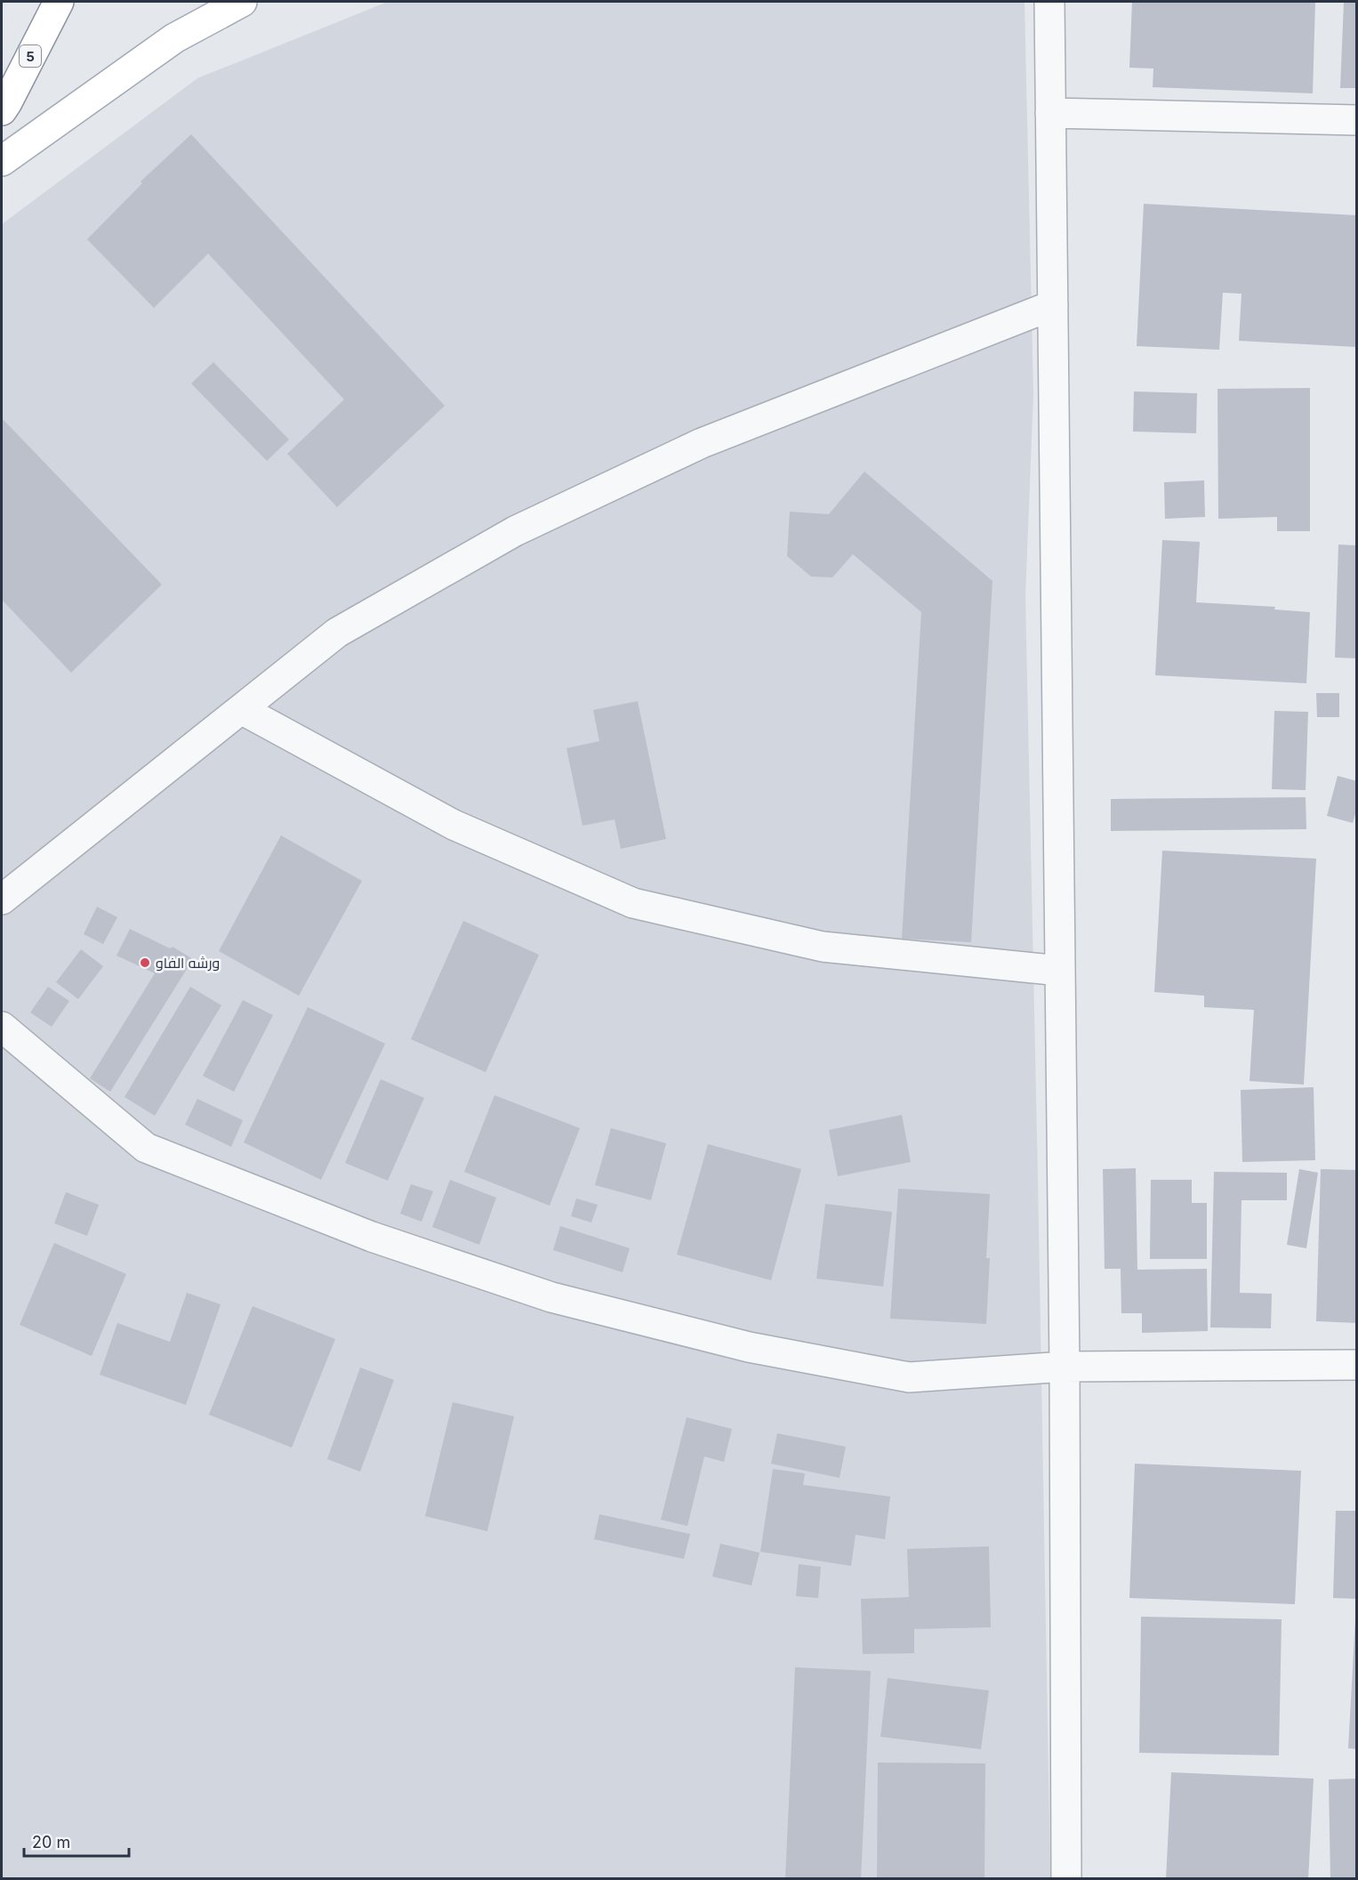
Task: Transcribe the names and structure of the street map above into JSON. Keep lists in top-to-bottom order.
{
  "streets": {
    "main road": ["5"]
  },
  "places": ["ورشه الفاو"],
  "scale_bar": "20 m"
}
